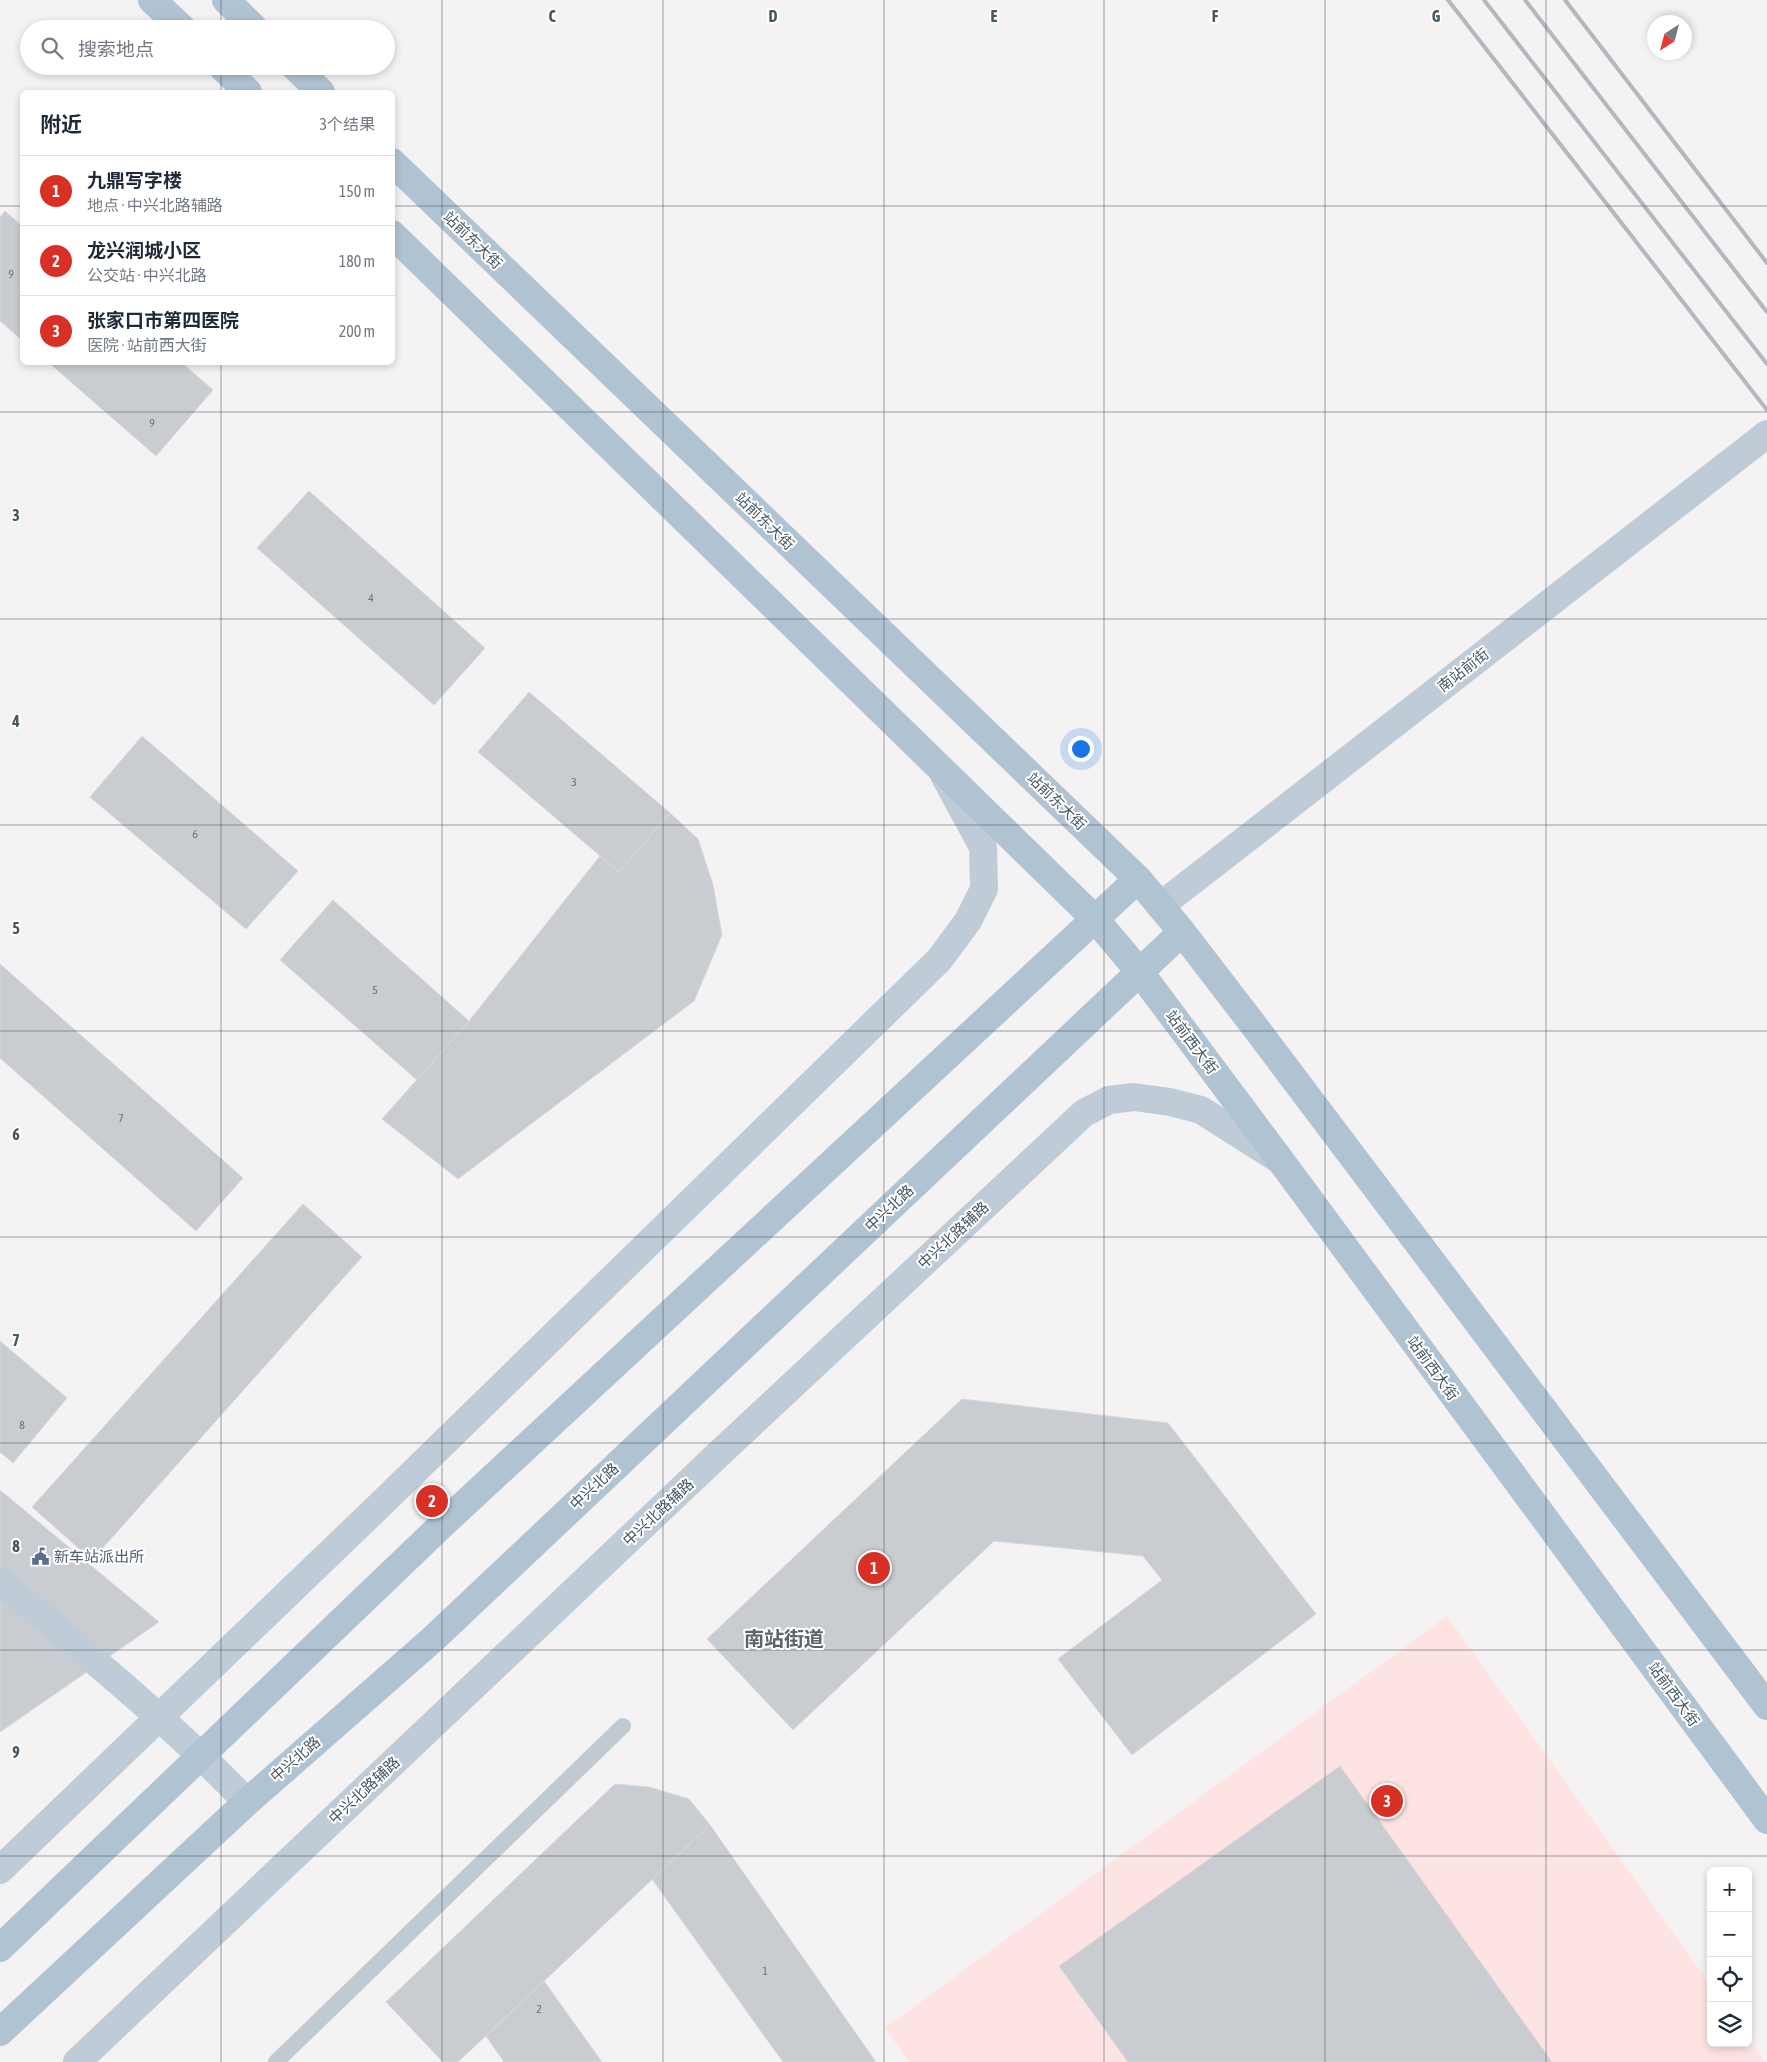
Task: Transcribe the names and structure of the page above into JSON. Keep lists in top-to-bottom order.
{
  "streets": {
    "main road": ["站前东大街", "站前西大街", "中兴北路"],
    "street": ["南站前街", "中兴北路辅路"]
  },
  "crossings": [
    ["站前西大街", "中兴北路"],
    ["站前西大街", "中兴北路辅路"]
  ],
  "districts": ["南站街道"],
  "places": {
    "public building": ["新车站派出所"]
  },
  "house_numbers": [
    "9",
    "9",
    "4",
    "3",
    "6",
    "5",
    "7",
    "8",
    "1",
    "2"
  ],
  "north": "bottom left",
  "page": {
    "search": "搜索地点",
    "heading": ["附近", "3个结果"],
    "list": [
      {
        "mark": "1",
        "name": "九鼎写字楼",
        "note": "地点 · 中兴北路辅路",
        "value": "150 m"
      },
      {
        "mark": "2",
        "name": "龙兴润城小区",
        "note": "公交站 · 中兴北路",
        "value": "180 m"
      },
      {
        "mark": "3",
        "name": "张家口市第四医院",
        "note": "医院 · 站前西大街",
        "value": "200 m"
      }
    ],
    "pins": ["2", "1", "3"],
    "map_buttons": ["+", "−"]
  },
  "grid": {
    "columns": [
      "C",
      "D",
      "E",
      "F",
      "G"
    ],
    "rows": [
      "3",
      "4",
      "5",
      "6",
      "7",
      "8",
      "9"
    ]
  }
}
